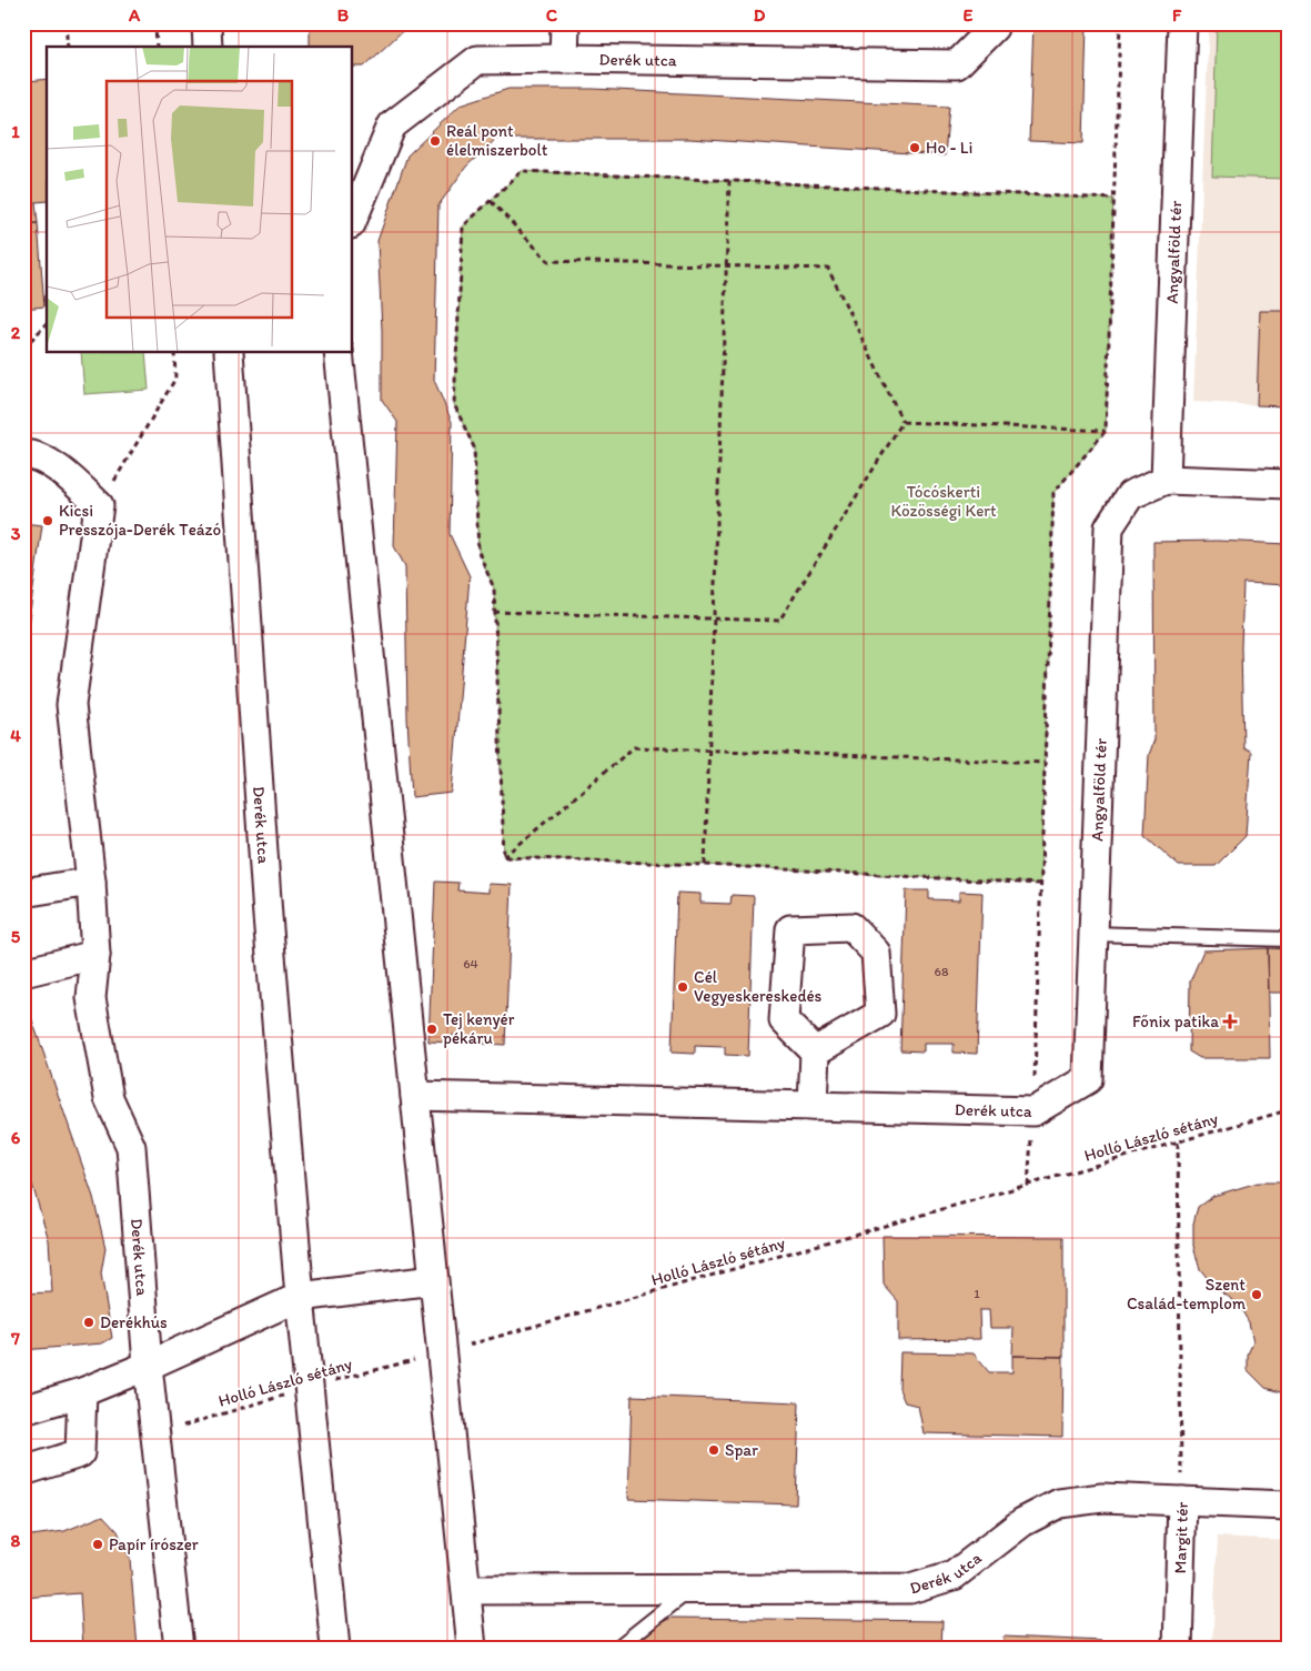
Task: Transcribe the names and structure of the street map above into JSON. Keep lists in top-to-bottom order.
{
  "streets": {
    "street": ["Derék utca", "Angyalföld tér", "Margit tér"],
    "path": ["Holló László sétány"]
  },
  "crossings": [
    ["Derék utca", "Angyalföld tér"],
    ["Derék utca", "Holló László sétány"],
    ["Derék utca", "Margit tér"]
  ],
  "parks": ["Tócóskerti Közösségi Kert"],
  "places": {
    "other": [
      "Reál pont élelmiszerbolt",
      "Ho - Li",
      "Kicsi Presszója-Derék Teázó",
      "Cél Vegyeskereskedés",
      "Tej kenyér pékáru",
      "Szent Család-templom",
      "Derékhús",
      "Spar",
      "Papír írószer"
    ],
    "health": ["Főnix patika"]
  },
  "house_numbers": ["64", "68", "1"],
  "grid": {
    "columns": [
      "A",
      "B",
      "C",
      "D",
      "E",
      "F"
    ],
    "rows": [
      "1",
      "2",
      "3",
      "4",
      "5",
      "6",
      "7",
      "8"
    ]
  }
}
